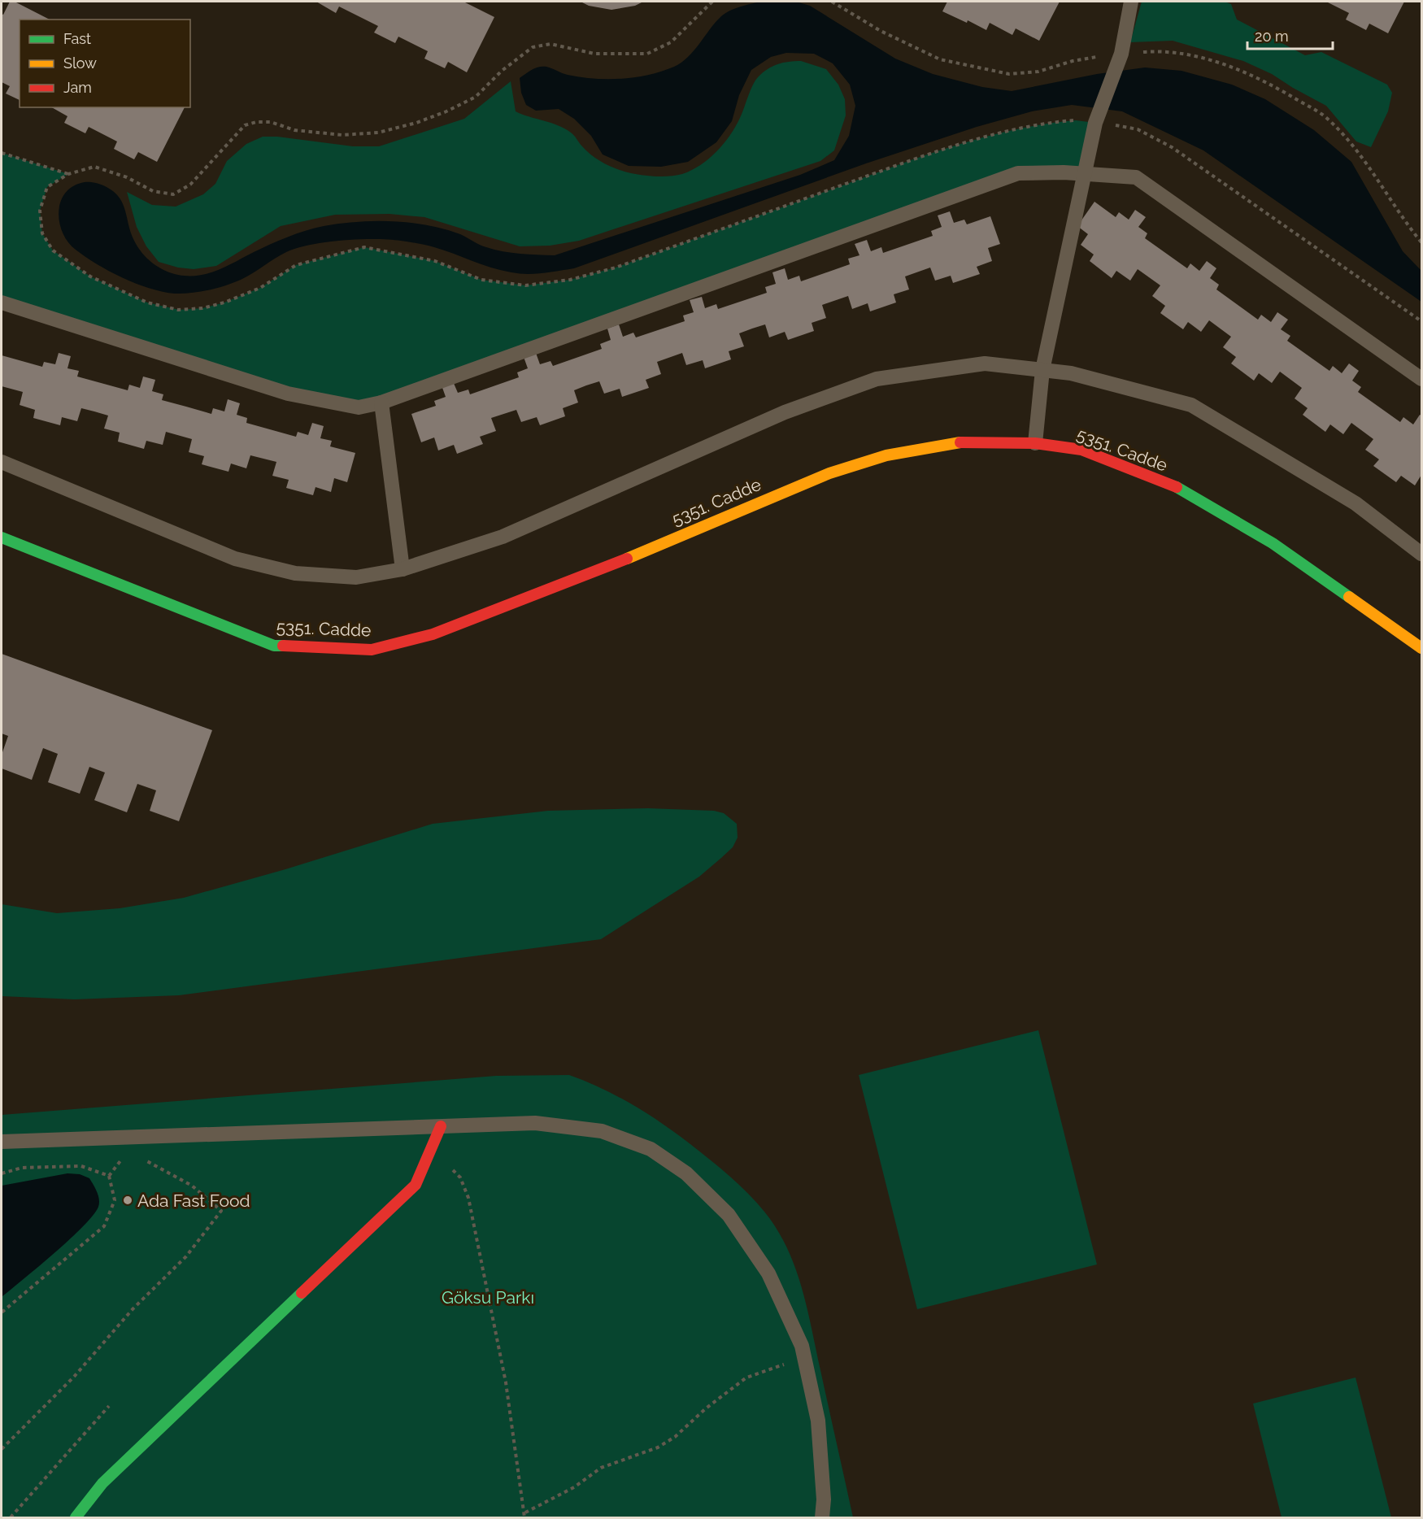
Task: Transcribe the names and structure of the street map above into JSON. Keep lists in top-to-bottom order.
{
  "streets": {
    "street": ["5351. Cadde"]
  },
  "parks": ["Göksu Parkı"],
  "places": ["Ada Fast Food"],
  "legend": ["Fast", "Slow", "Jam"],
  "scale_bar": "20 m"
}
